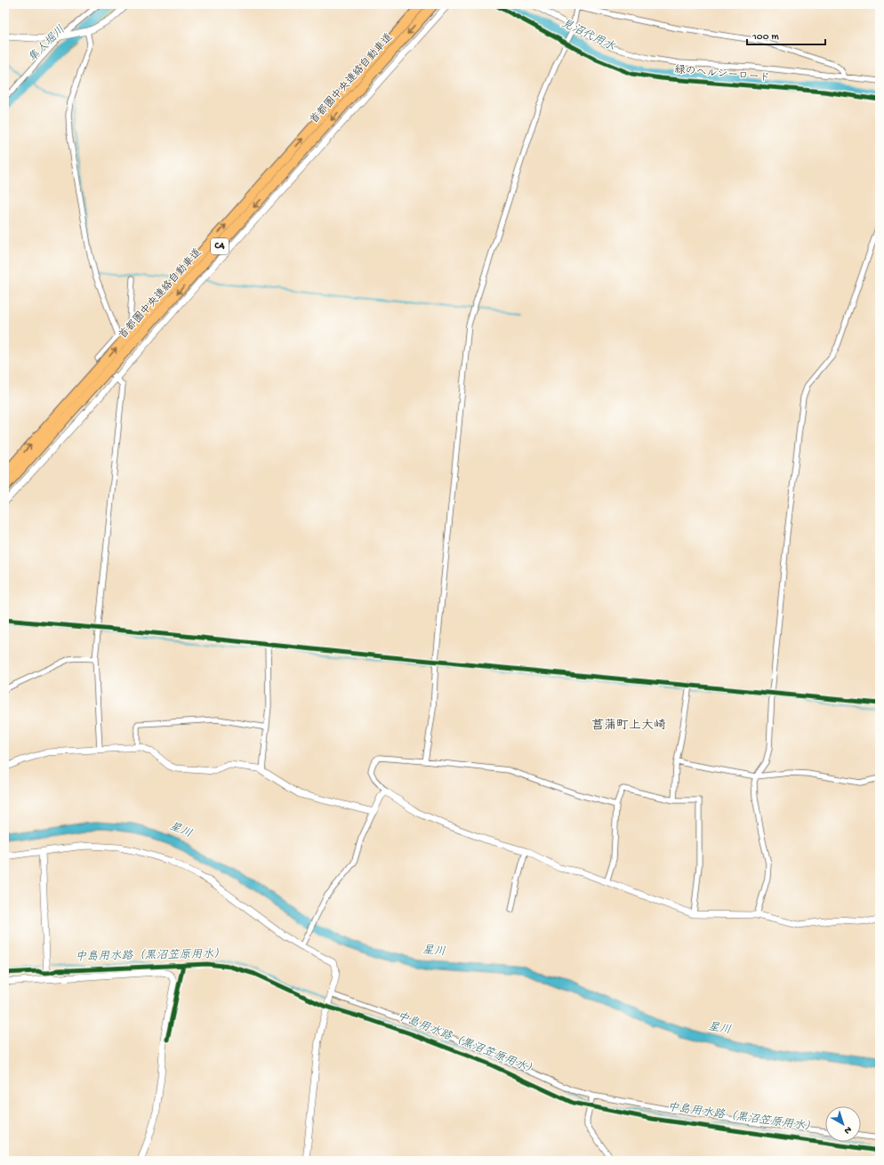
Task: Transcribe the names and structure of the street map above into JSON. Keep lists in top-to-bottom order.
{
  "streets": {
    "highway": ["首都圏中央連絡自動車道", "C4"],
    "cycle path": ["緑のヘルシーロード"]
  },
  "districts": ["菖蒲町上大崎"],
  "water": [
    "見沼代用水",
    "隼人堀川",
    "星川",
    "中島用水路（黒沼笠原用水）"
  ],
  "scale_bar": "100 m",
  "north": "bottom right"
}
